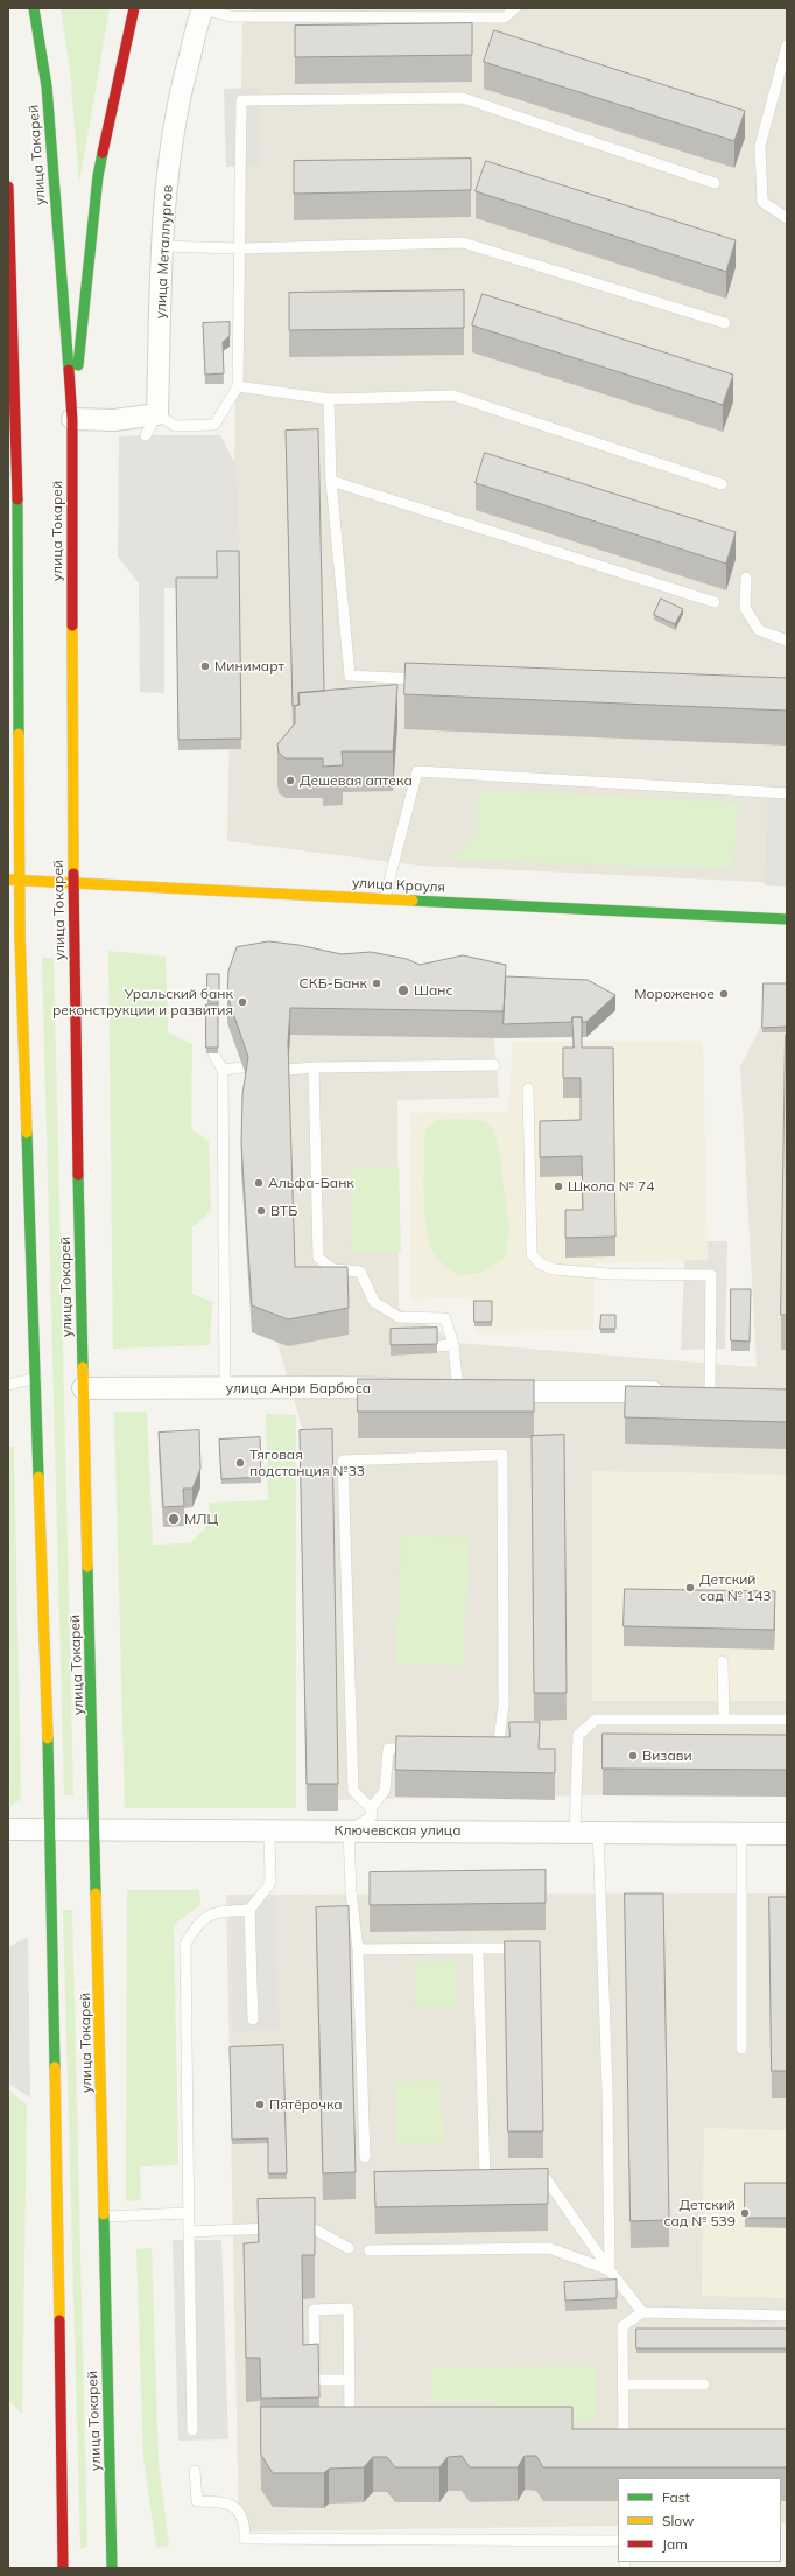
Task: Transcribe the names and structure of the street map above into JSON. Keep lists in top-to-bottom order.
{
  "streets": {
    "main road": ["улица Токарей", "улица Крауля"],
    "street": ["улица Металлургов", "улица Анри Барбюса", "Ключевская улица"]
  },
  "crossings": [
    ["улица Токарей", "улица Крауля"],
    ["улица Токарей", "улица Анри Барбюса"],
    ["улица Токарей", "Ключевская улица"]
  ],
  "places": [
    "Минимарт",
    "Дешевая аптека",
    "СКБ-Банк",
    "Шанс",
    "Мороженое",
    "Уральский банк реконструкции и развития",
    "Альфа-Банк",
    "Школа № 74",
    "ВТБ",
    "Тяговая подстанция №33",
    "МЛЦ",
    "Детский сад № 143",
    "Визави",
    "Пятёрочка",
    "Детский сад № 539"
  ],
  "legend": ["Fast", "Slow", "Jam"]
}
